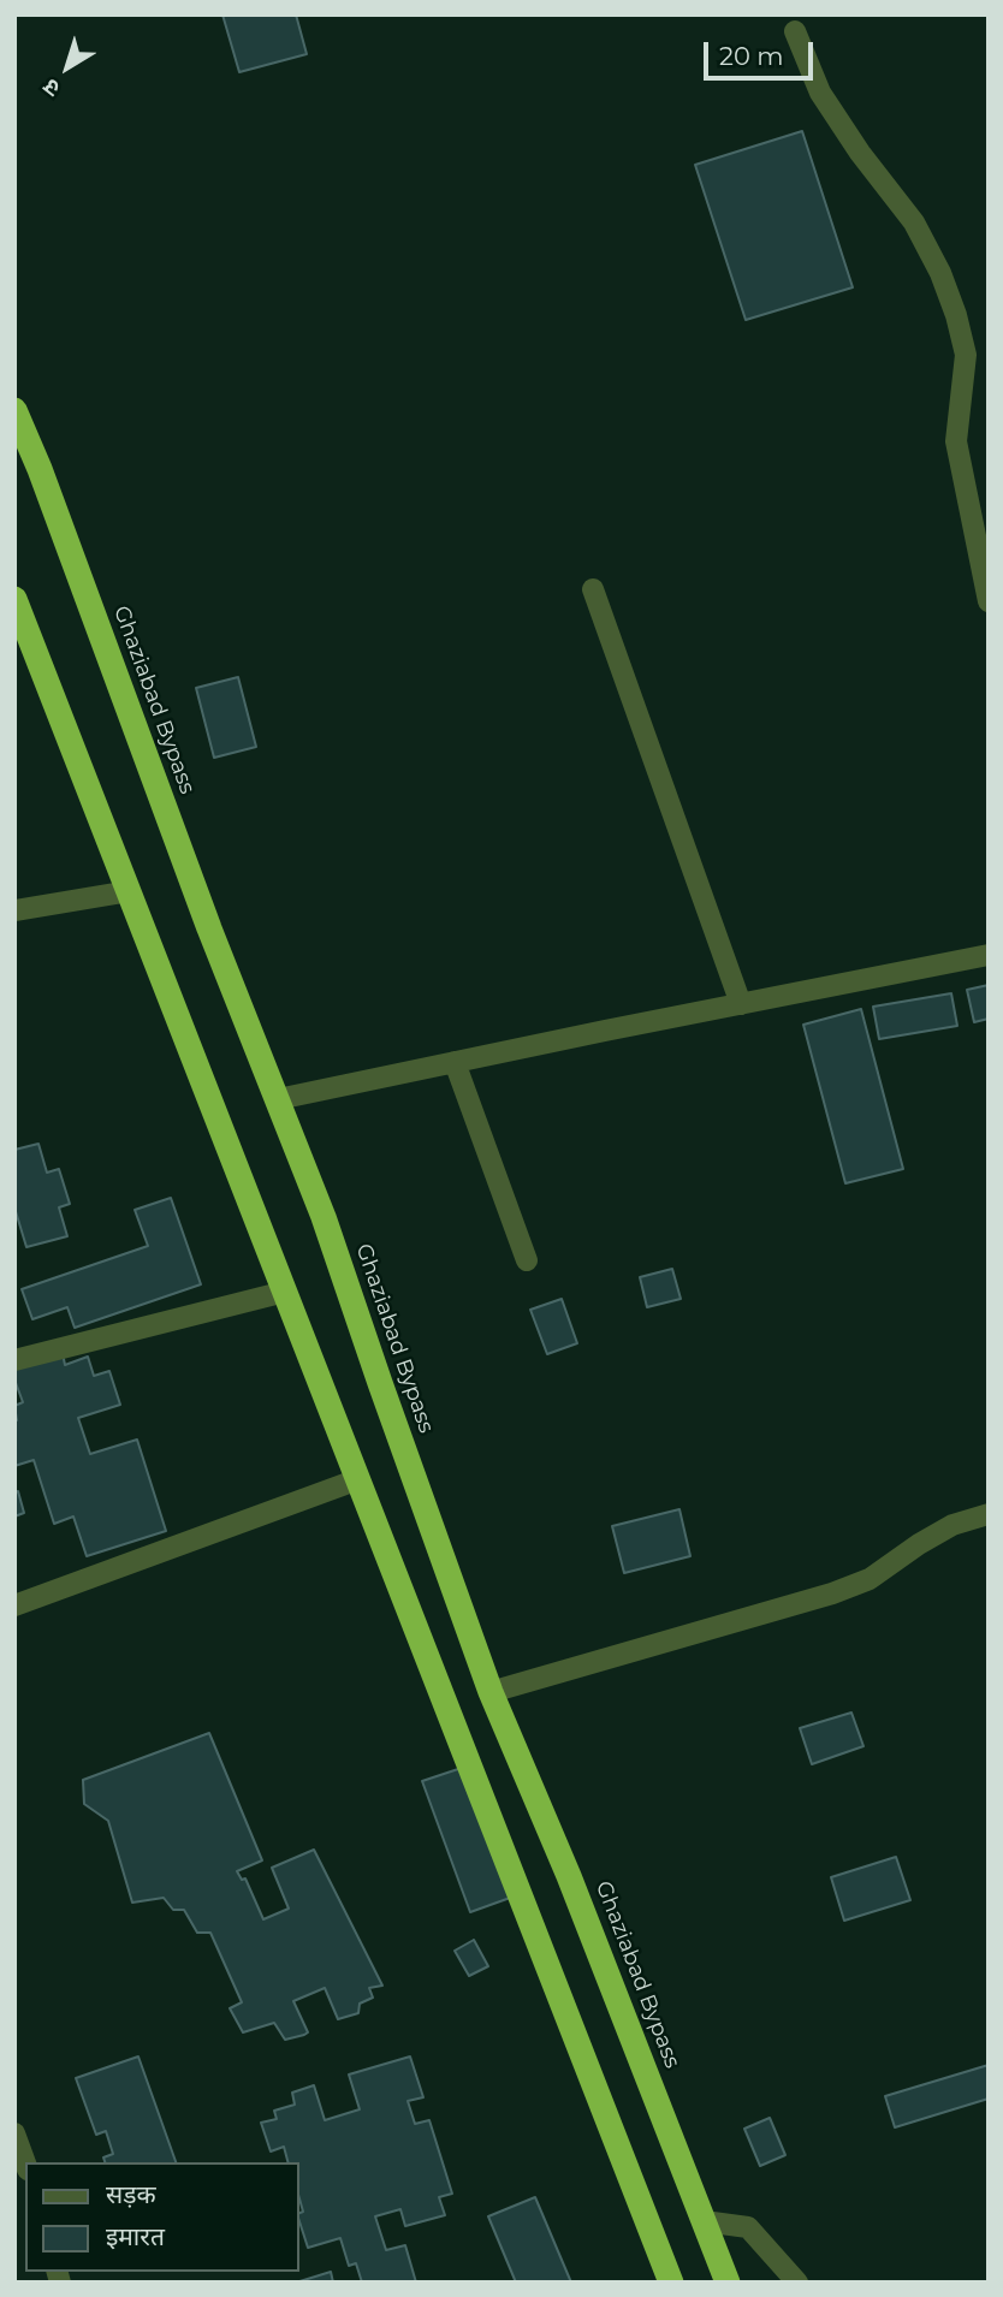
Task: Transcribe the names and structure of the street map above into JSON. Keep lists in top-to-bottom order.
{
  "streets": {
    "highway": ["Ghaziabad Bypass"]
  },
  "legend": ["सड़क", "इमारत"],
  "scale_bar": "20 m",
  "north": "bottom left"
}
